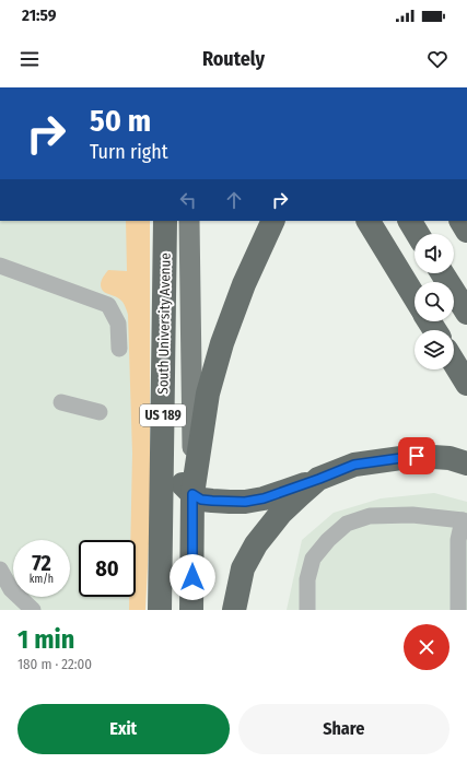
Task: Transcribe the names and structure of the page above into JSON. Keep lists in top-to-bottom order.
{
  "streets": {
    "highway": ["South University Avenue", "US 189"]
  },
  "crossings": [
    ["South University Avenue", "US 189"]
  ],
  "page": {
    "status": "21:59",
    "header": "Routely",
    "turn": ["50 m", "Turn right"],
    "speed": "72 km/h",
    "limit": "80",
    "heading": ["1 min", "180 m · 22:00"],
    "buttons": ["Exit", "Share"]
  }
}
